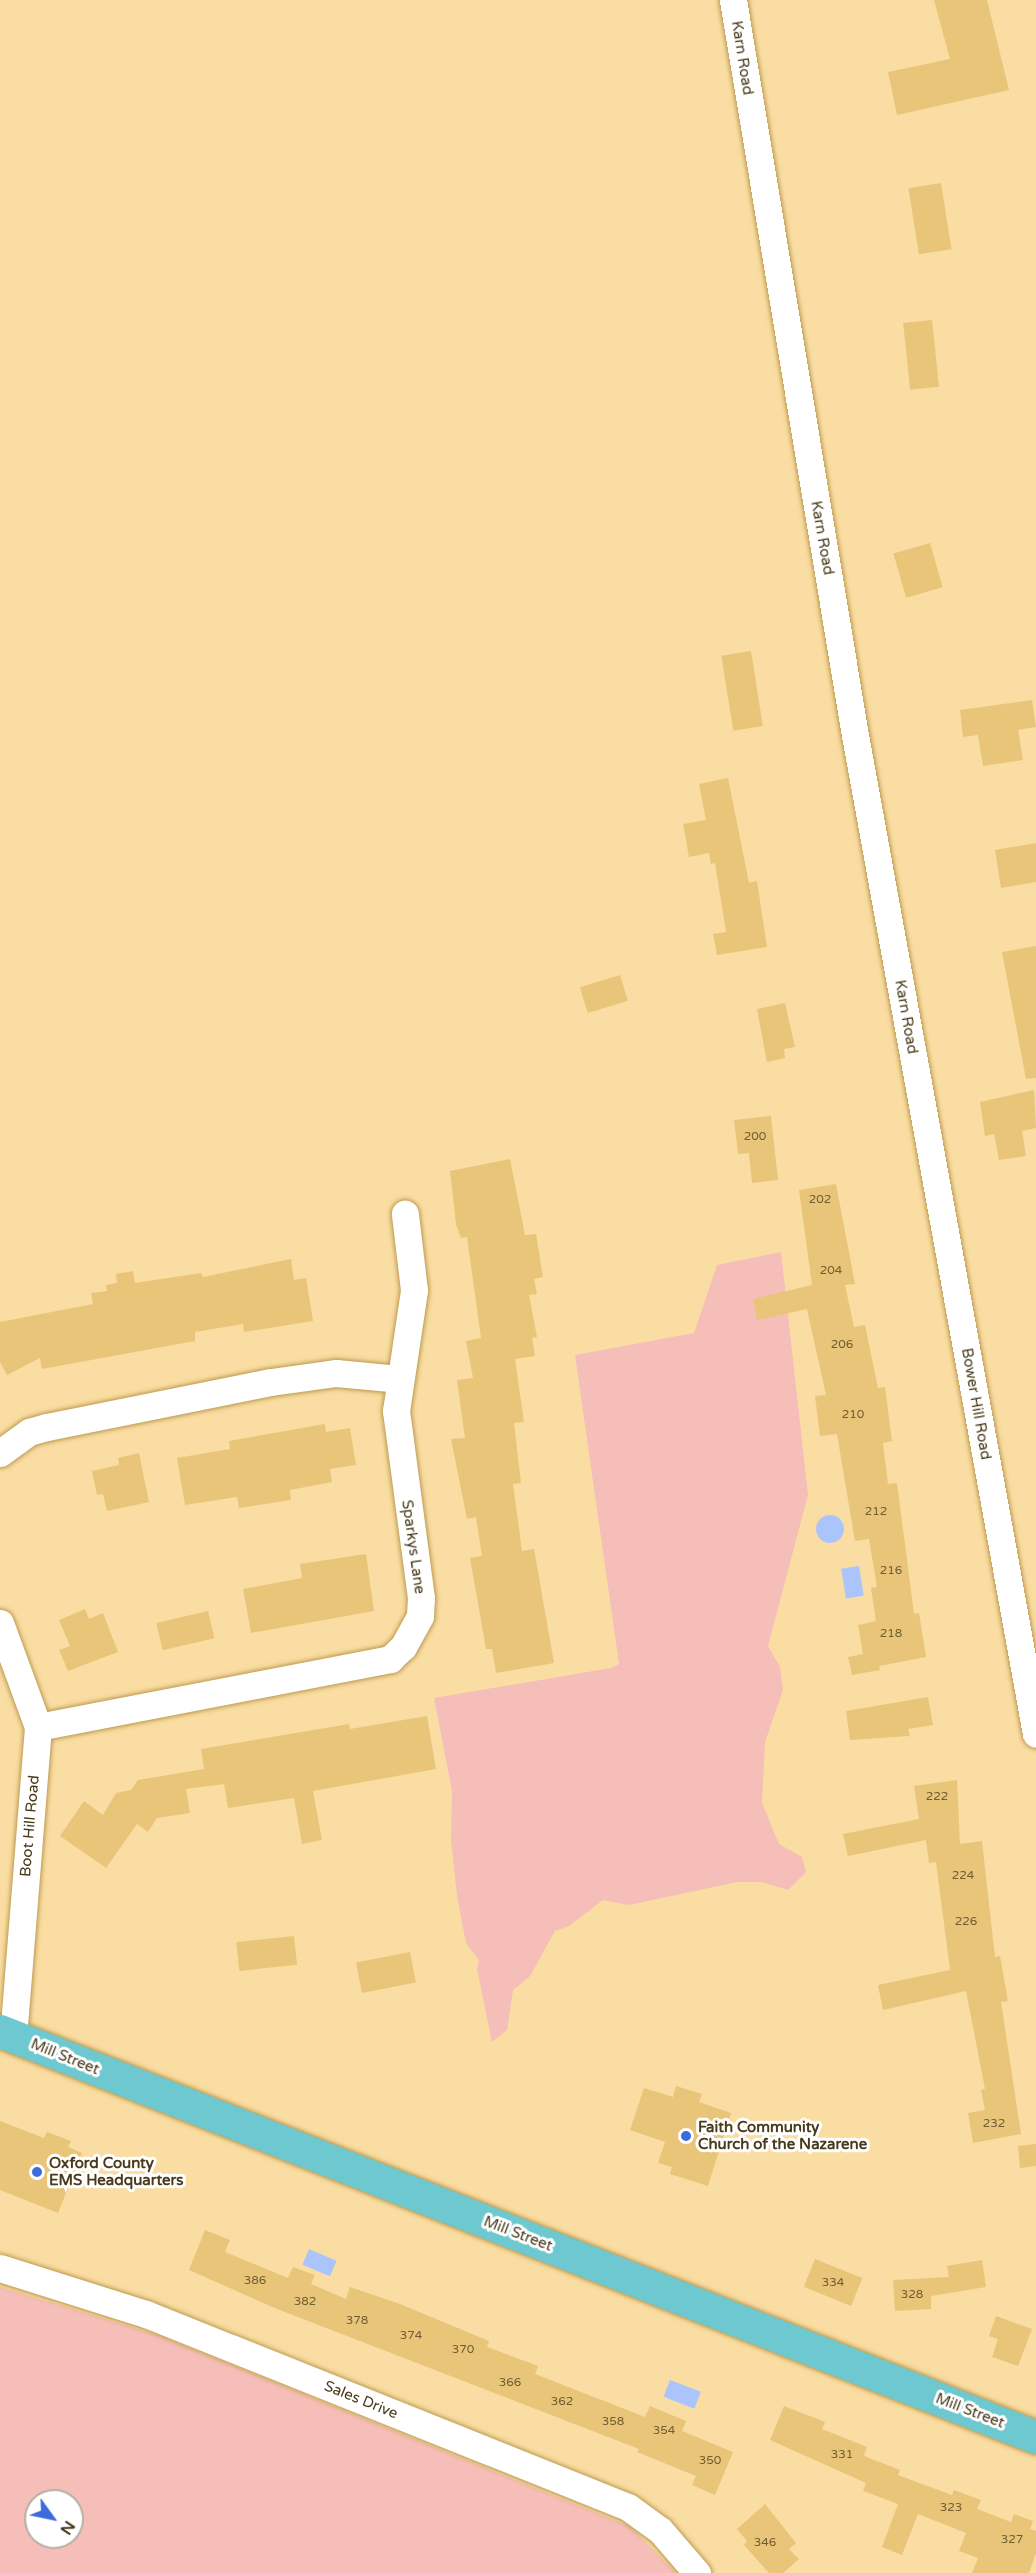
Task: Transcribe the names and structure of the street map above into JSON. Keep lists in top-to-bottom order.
{
  "streets": {
    "main road": ["Mill Street"],
    "street": [
      "Karn Road",
      "Bower Hill Road",
      "Sparkys Lane",
      "Boot Hill Road",
      "Sales Drive"
    ]
  },
  "crossings": [
    ["Karn Road", "Bower Hill Road"],
    ["Sparkys Lane", "Boot Hill Road"],
    ["Boot Hill Road", "Mill Street"]
  ],
  "places": ["Faith Community Church of the Nazarene", "Oxford County EMS Headquarters"],
  "house_numbers": [
    "200",
    "202",
    "204",
    "206",
    "210",
    "212",
    "216",
    "218",
    "222",
    "224",
    "226",
    "232",
    "386",
    "334",
    "328",
    "382",
    "378",
    "374",
    "370",
    "366",
    "362",
    "358",
    "354",
    "331",
    "350",
    "323",
    "327",
    "346"
  ],
  "north": "bottom right"
}
